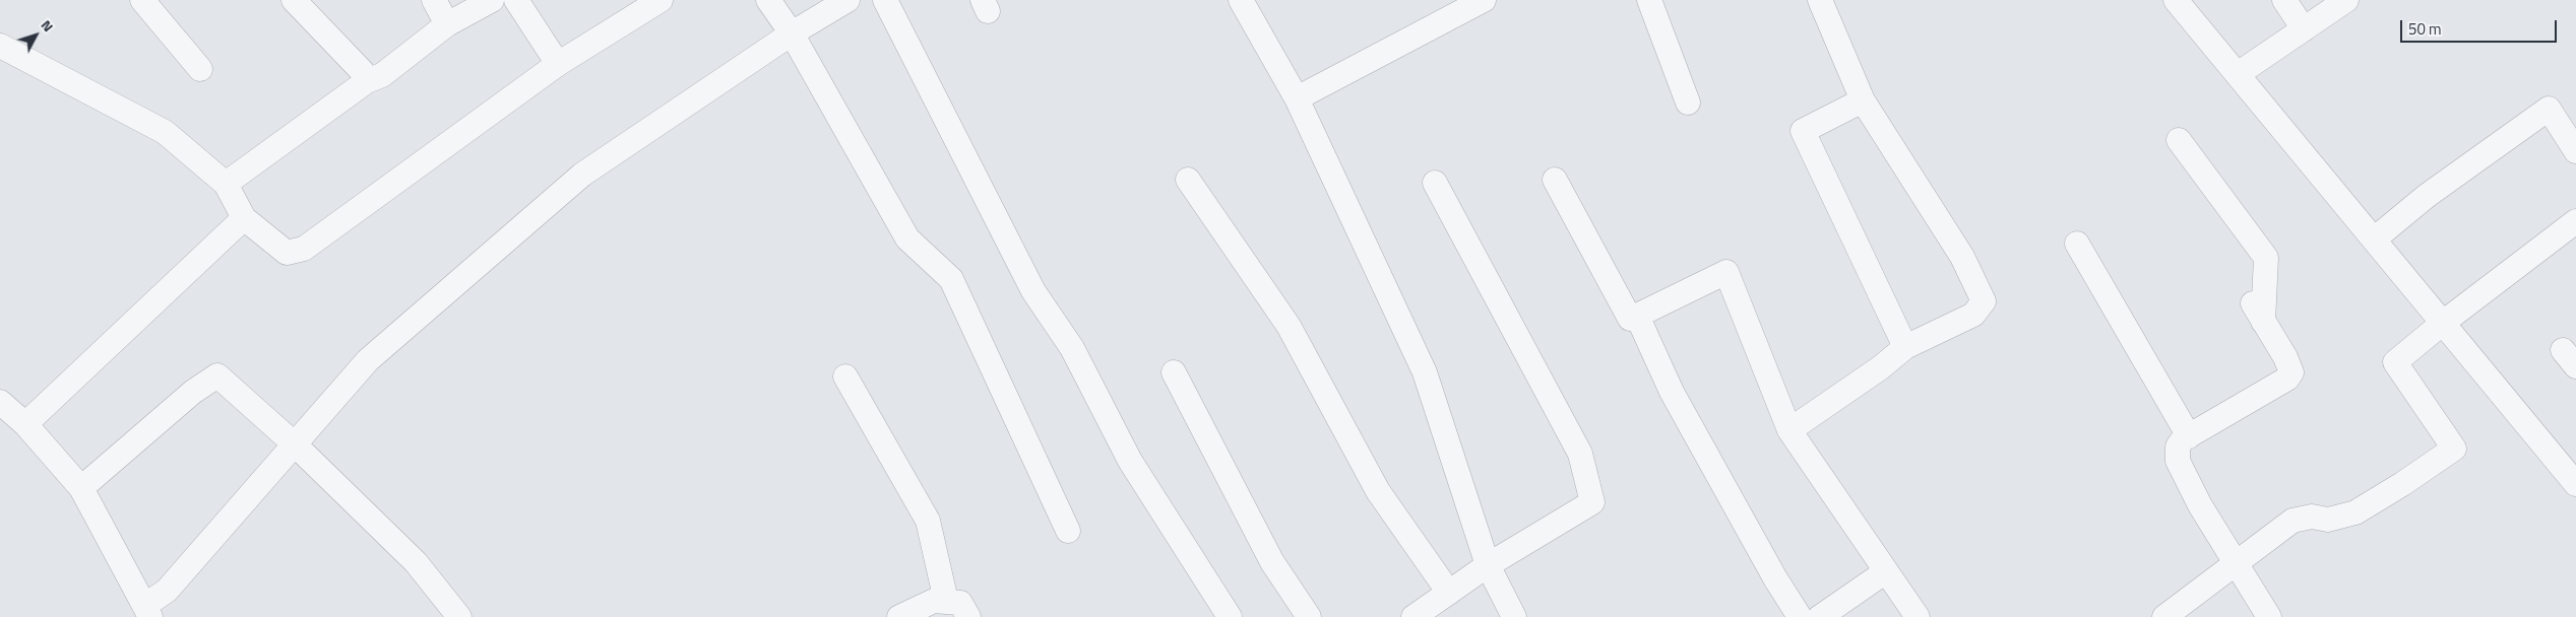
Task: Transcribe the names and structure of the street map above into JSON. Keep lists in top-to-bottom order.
{
  "scale_bar": "50 m",
  "north": "top right"
}
